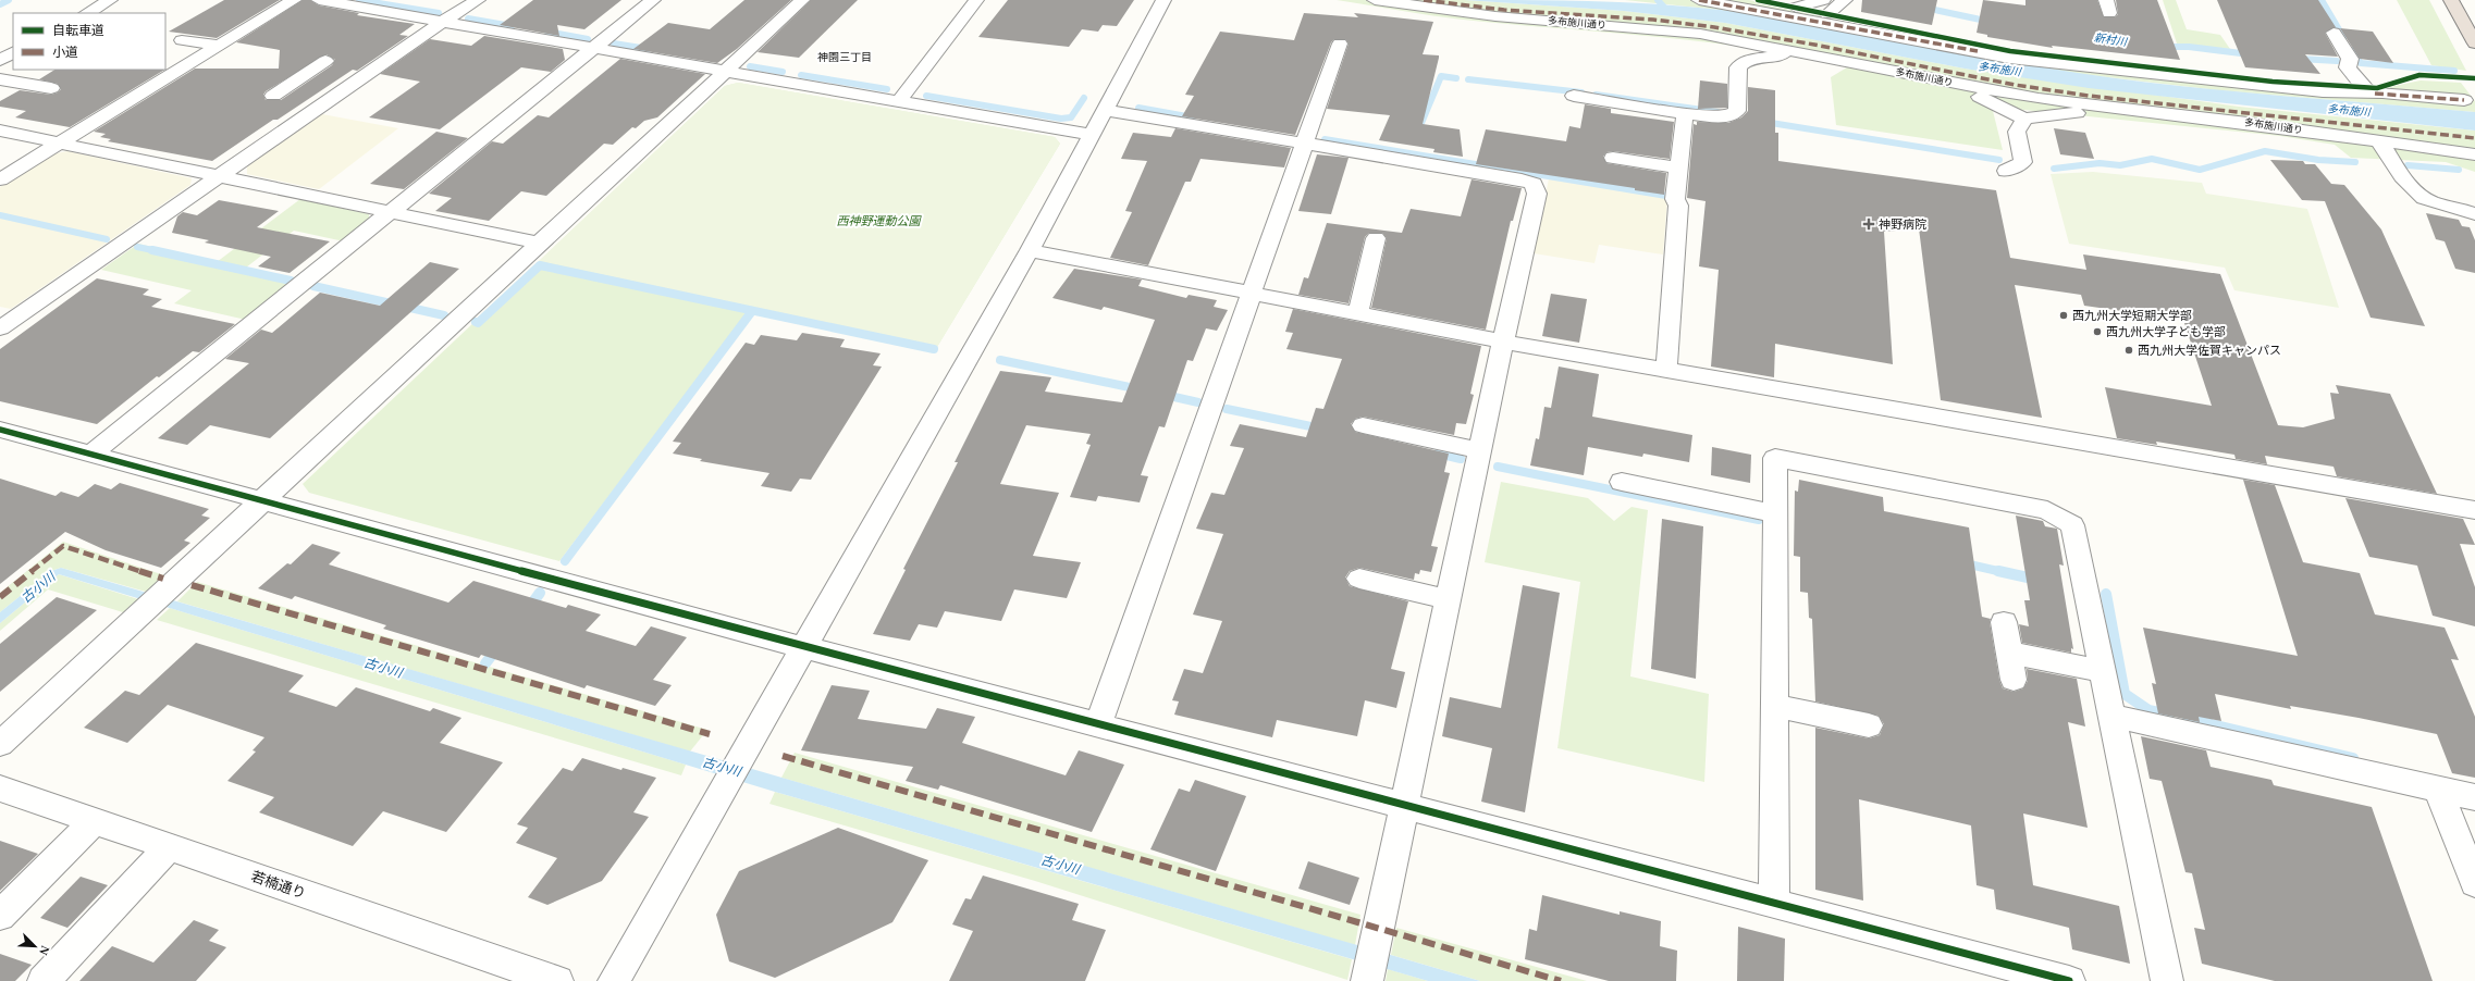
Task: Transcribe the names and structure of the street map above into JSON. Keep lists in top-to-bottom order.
{
  "streets": {
    "street": ["多布施川通り", "若楠通り"]
  },
  "districts": ["神園三丁目"],
  "water": ["新村川", "多布施川", "古小川"],
  "parks": ["西神野運動公園"],
  "places": {
    "health": ["神野病院"],
    "other": ["西九州大学短期大学部", "西九州大学子ども学部", "西九州大学佐賀キャンパス"]
  },
  "legend": ["自転車道", "小道"],
  "north": "bottom right"
}
